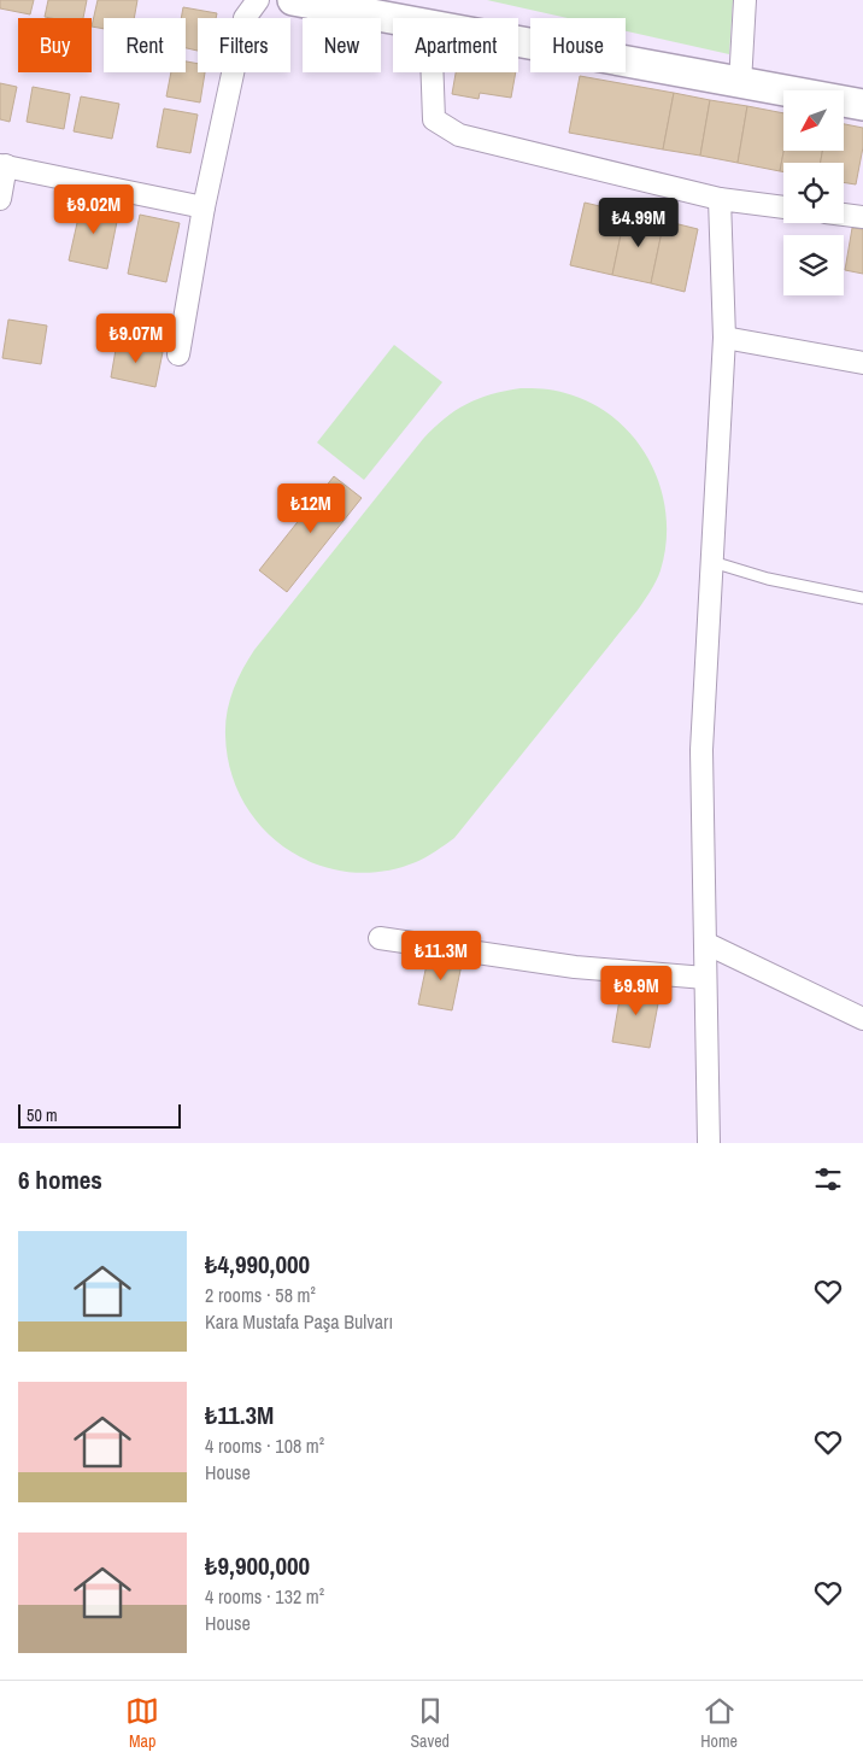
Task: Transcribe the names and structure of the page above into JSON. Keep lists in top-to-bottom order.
{
  "scale_bar": "50 m",
  "north": "bottom left",
  "page": {
    "chip": [
      "Buy",
      "Rent",
      "Filters",
      "New",
      "Apartment",
      "House"
    ],
    "price": [
      "₺9.02M",
      "₺4.99M",
      "₺9.07M",
      "₺12M",
      "₺11.3M",
      "₺9.9M"
    ],
    "scale": "50 m",
    "heading": "6 homes",
    "list": [
      {
        "name": "₺4,990,000",
        "note": "2 rooms · 58 m² · Kara Mustafa Paşa Bulvarı"
      },
      {
        "name": "₺11.3M",
        "note": "4 rooms · 108 m² · House"
      },
      {
        "name": "₺9,900,000",
        "note": "4 rooms · 132 m² · House"
      }
    ],
    "tabs": ["Map", "Saved", "Home"]
  }
}
